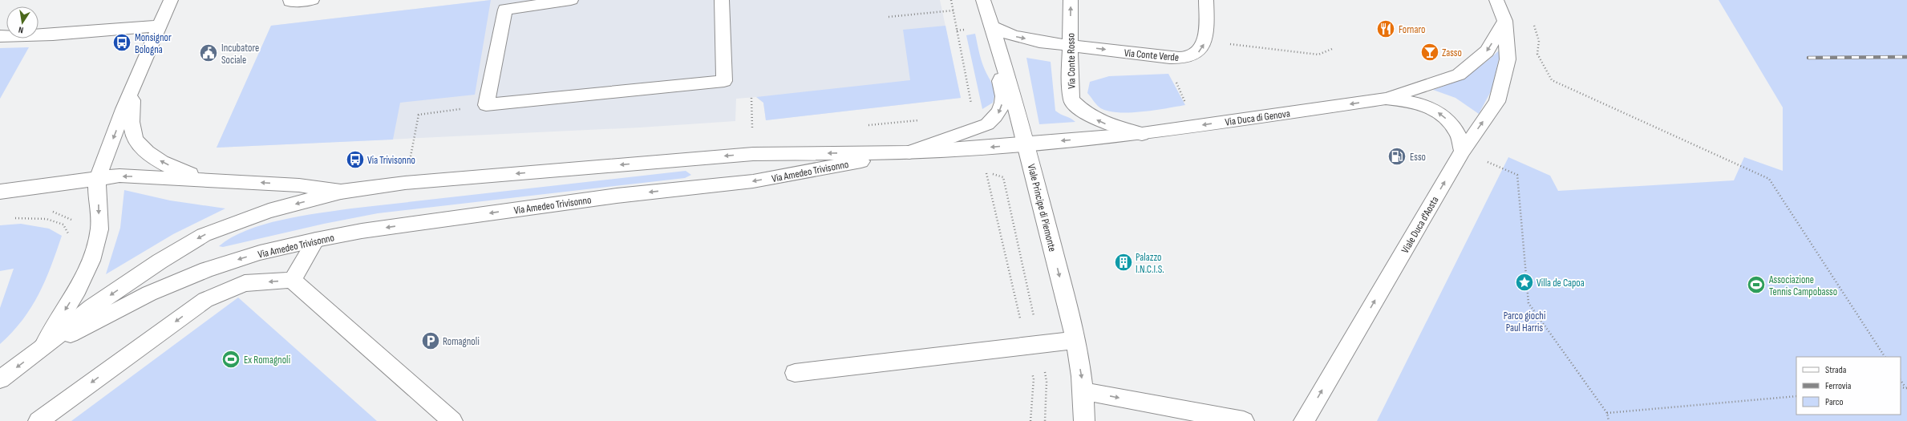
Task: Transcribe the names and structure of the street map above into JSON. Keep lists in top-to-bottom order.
{
  "streets": {
    "main road": [
      "Via Conte Verde",
      "Via Conte Rosso",
      "Via Duca di Genova",
      "Via Amedeo Trivisonno",
      "Viale Principe di Piemonte",
      "Viale Duca d'Aosta"
    ]
  },
  "crossings": [
    ["Via Conte Verde", "Via Conte Rosso"],
    ["Via Conte Rosso", "Via Duca di Genova"],
    ["Via Duca di Genova", "Via Amedeo Trivisonno"],
    ["Via Duca di Genova", "Viale Principe di Piemonte"],
    ["Via Duca di Genova", "Viale Duca d'Aosta"],
    ["Via Amedeo Trivisonno", "Viale Principe di Piemonte"]
  ],
  "one_way": [
    "Via Conte Verde",
    "Via Conte Rosso",
    "Via Duca di Genova",
    "Via Amedeo Trivisonno",
    "Viale Principe di Piemonte",
    "Viale Duca d'Aosta"
  ],
  "parks": ["Parco giochi Paul Harris"],
  "places": {
    "restaurant": ["Fornaro"],
    "bus stop": ["Monsignor Bologna", "Via Trivisonno"],
    "bar": ["Zasso"],
    "public building": ["Incubatore Sociale"],
    "fuel station": ["Esso"],
    "building": ["Palazzo I.N.C.I.S."],
    "place": ["Villa de Capoa"],
    "sports": ["Associazione Tennis Campobasso", "Ex Romagnoli"],
    "parking": ["Romagnoli"]
  },
  "legend": ["Strada", "Ferrovia", "Parco"],
  "north": "bottom"
}
